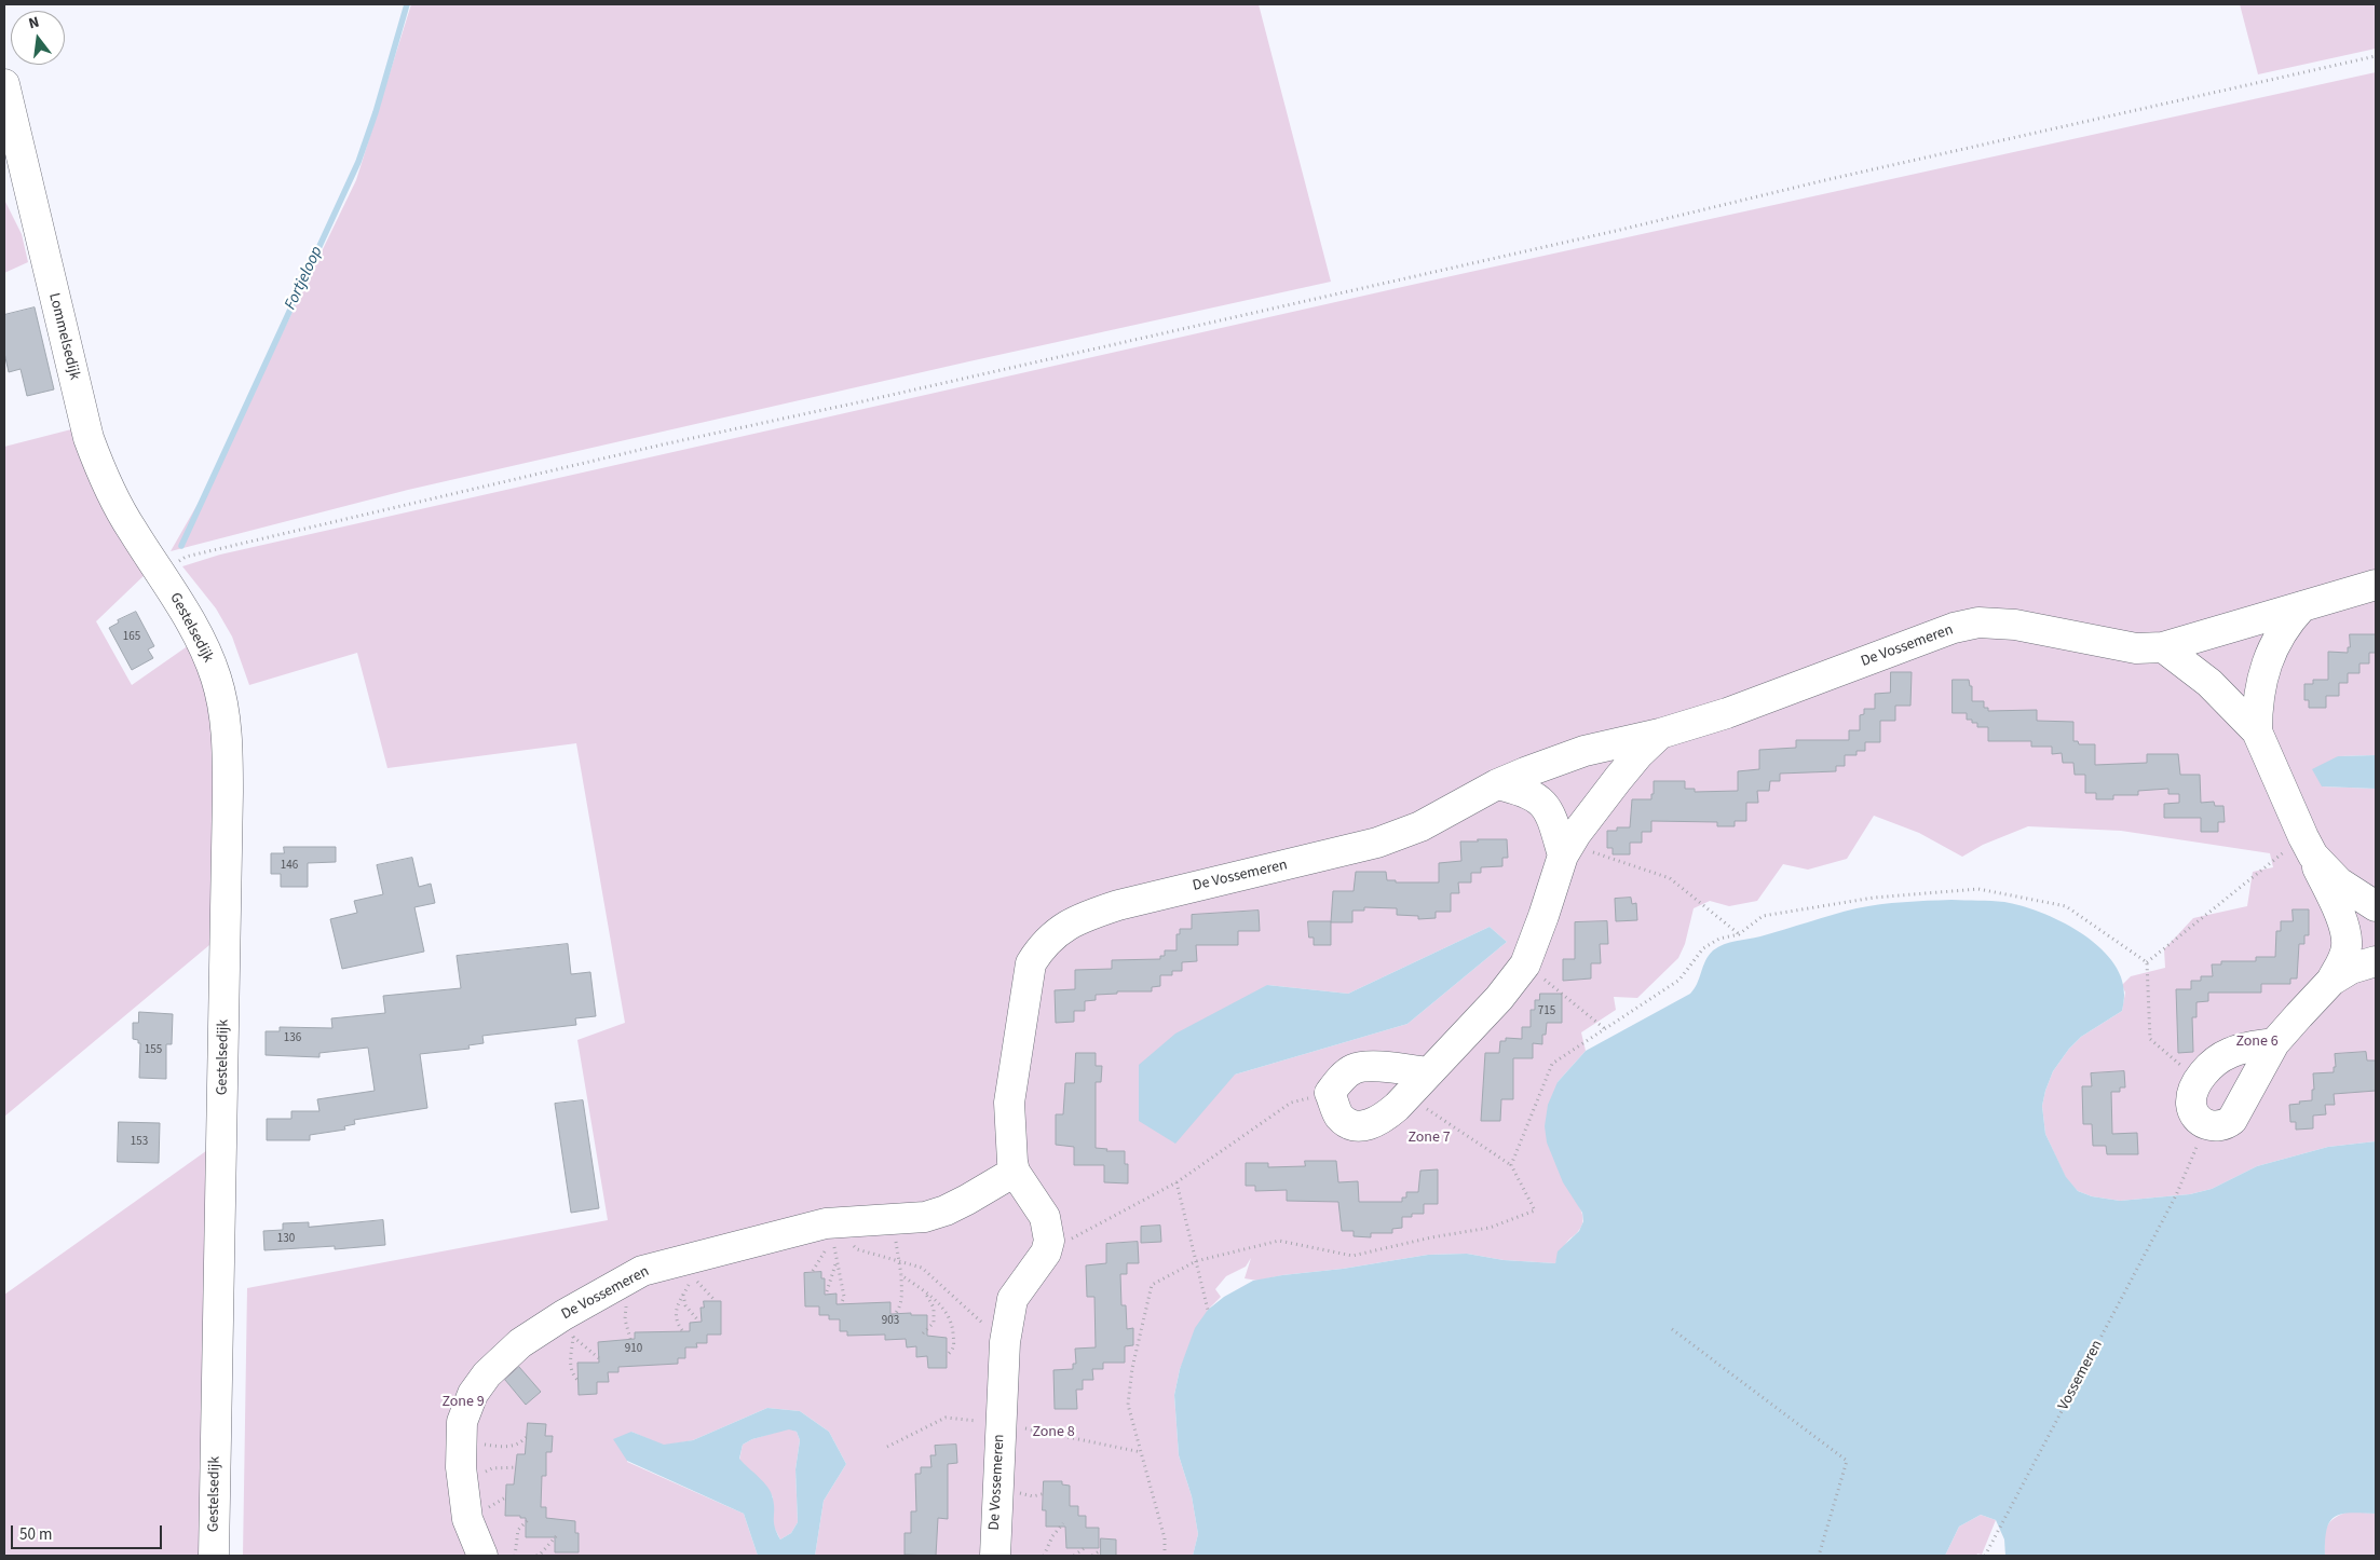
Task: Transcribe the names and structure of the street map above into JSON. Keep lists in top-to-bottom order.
{
  "streets": {
    "main road": ["Lommelsedijk", "Gestelsedijk", "De Vossemeren"],
    "path": ["Vossemeren"]
  },
  "crossings": [
    ["Lommelsedijk", "Gestelsedijk"]
  ],
  "water": ["Fortjeloop"],
  "parks": [
    "Zone 6",
    "Zone 7",
    "Zone 9",
    "Zone 8"
  ],
  "house_numbers": [
    "165",
    "146",
    "715",
    "136",
    "155",
    "153",
    "130",
    "903",
    "910"
  ],
  "scale_bar": "50 m",
  "north": "top"
}
